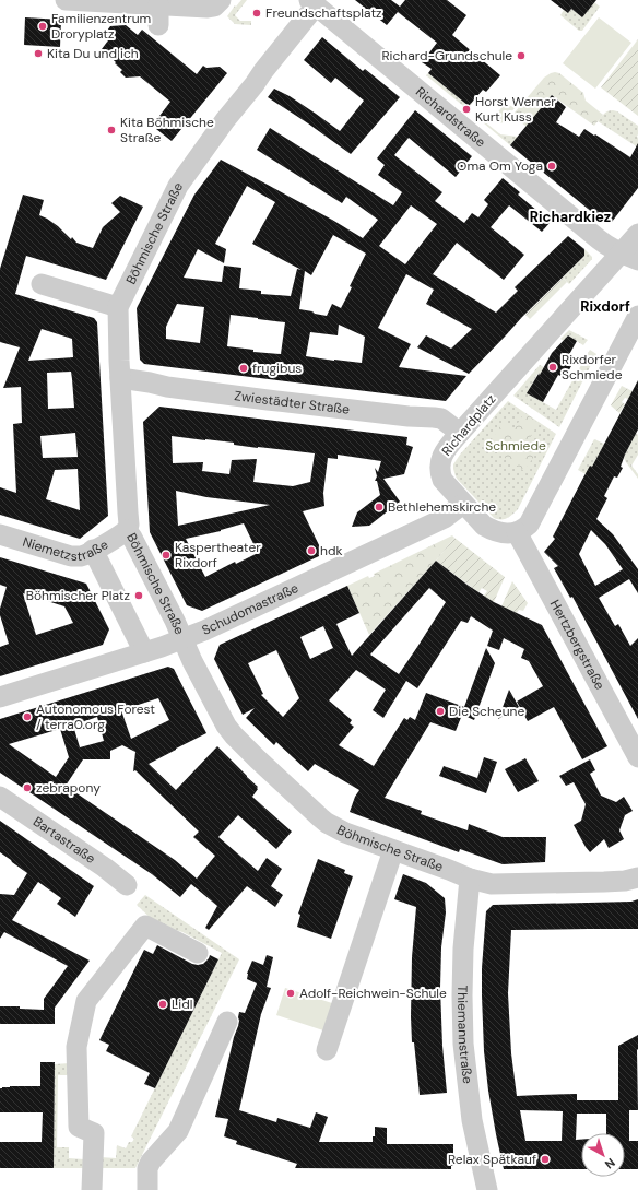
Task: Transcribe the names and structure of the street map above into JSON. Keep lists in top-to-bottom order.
{
  "streets": {
    "street": [
      "Richardstraße",
      "Böhmische Straße",
      "Zwiestädter Straße",
      "Richardplatz",
      "Niemetzstraße",
      "Schudomastraße",
      "Hertzbergstraße",
      "Bartastraße",
      "Thiemannstraße"
    ]
  },
  "crossings": [
    ["Richardstraße", "Böhmische Straße"],
    ["Richardstraße", "Richardplatz"],
    ["Böhmische Straße", "Zwiestädter Straße"],
    ["Böhmische Straße", "Niemetzstraße"],
    ["Böhmische Straße", "Schudomastraße"],
    ["Böhmische Straße", "Thiemannstraße"],
    ["Zwiestädter Straße", "Richardplatz"],
    ["Richardplatz", "Schudomastraße"],
    ["Richardplatz", "Hertzbergstraße"]
  ],
  "districts": ["Richardkiez", "Rixdorf"],
  "parks": ["Schmiede"],
  "places": [
    "Freundschaftsplatz",
    "Familienzentrum Droryplatz",
    "Kita Du und ich",
    "Richard-Grundschule",
    "Horst Werner Kurt Kuss",
    "Kita Böhmische Straße",
    "Oma Om Yoga",
    "Rixdorfer Schmiede",
    "frugibus",
    "Bethlehemskirche",
    "hdk",
    "Kaspertheater Rixdorf",
    "Böhmischer Platz",
    "Die Scheune",
    "Autonomous Forest / terra0.org",
    "zebrapony",
    "Adolf-Reichwein-Schule",
    "Lidl",
    "Relax Spätkauf"
  ],
  "north": "bottom right"
}
